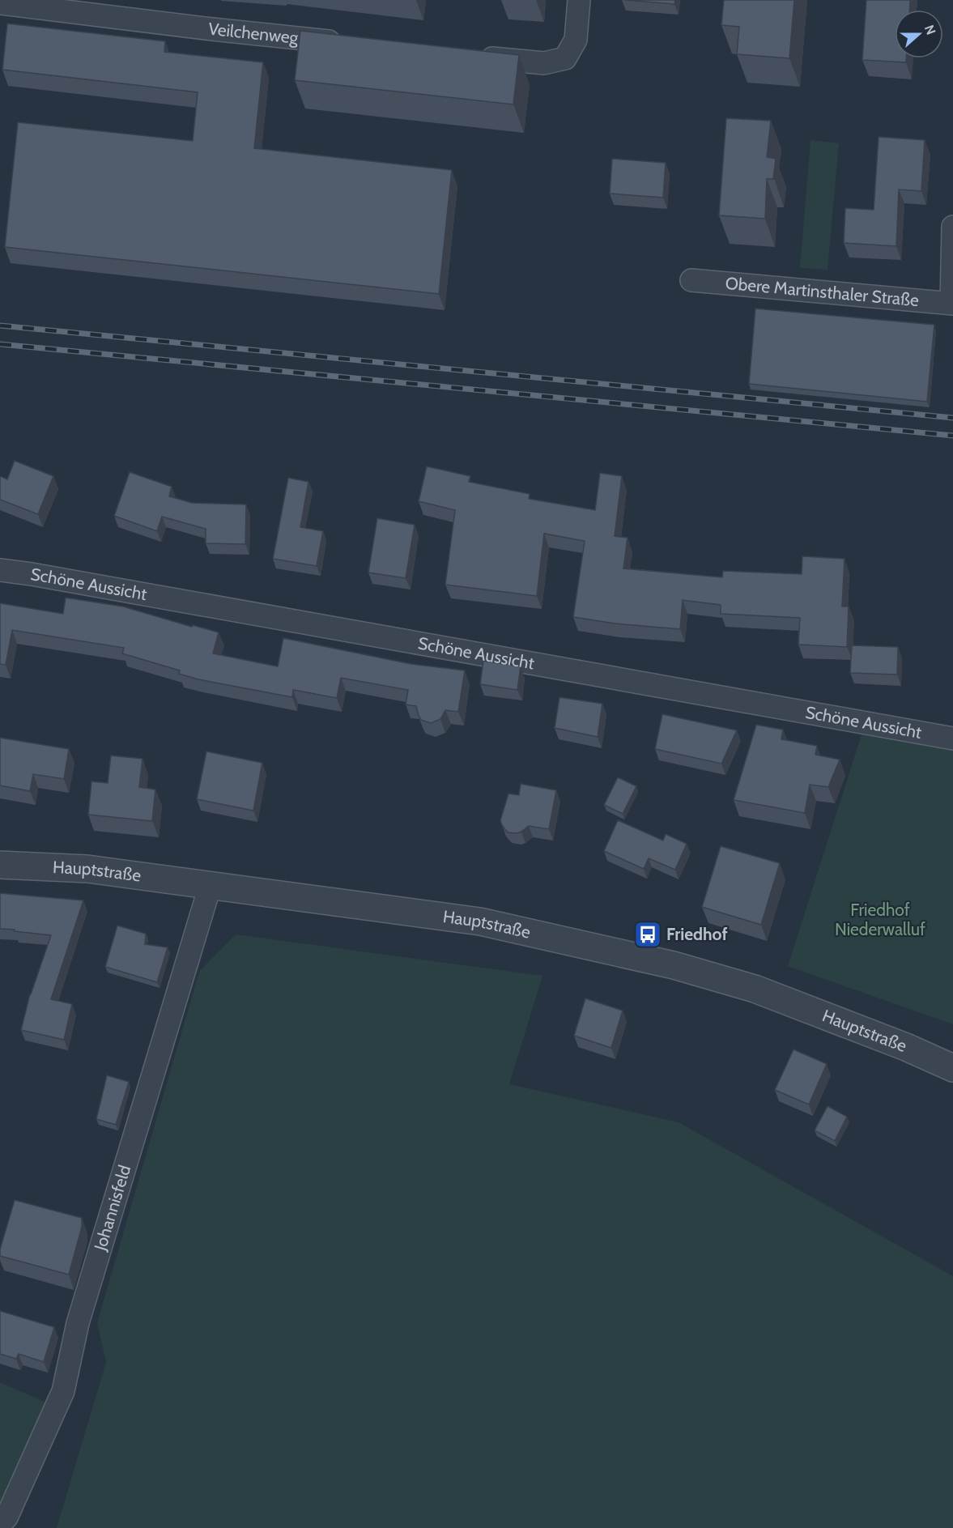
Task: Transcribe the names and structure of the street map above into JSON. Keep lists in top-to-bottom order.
{
  "streets": {
    "street": [
      "Veilchenweg",
      "Obere Martinsthaler Straße",
      "Schöne Aussicht",
      "Hauptstraße",
      "Johannisfeld"
    ]
  },
  "crossings": [
    ["Hauptstraße", "Johannisfeld"]
  ],
  "parks": ["Friedhof Niederwalluf"],
  "places": {
    "bus stop": ["Friedhof"]
  },
  "north": "right"
}
